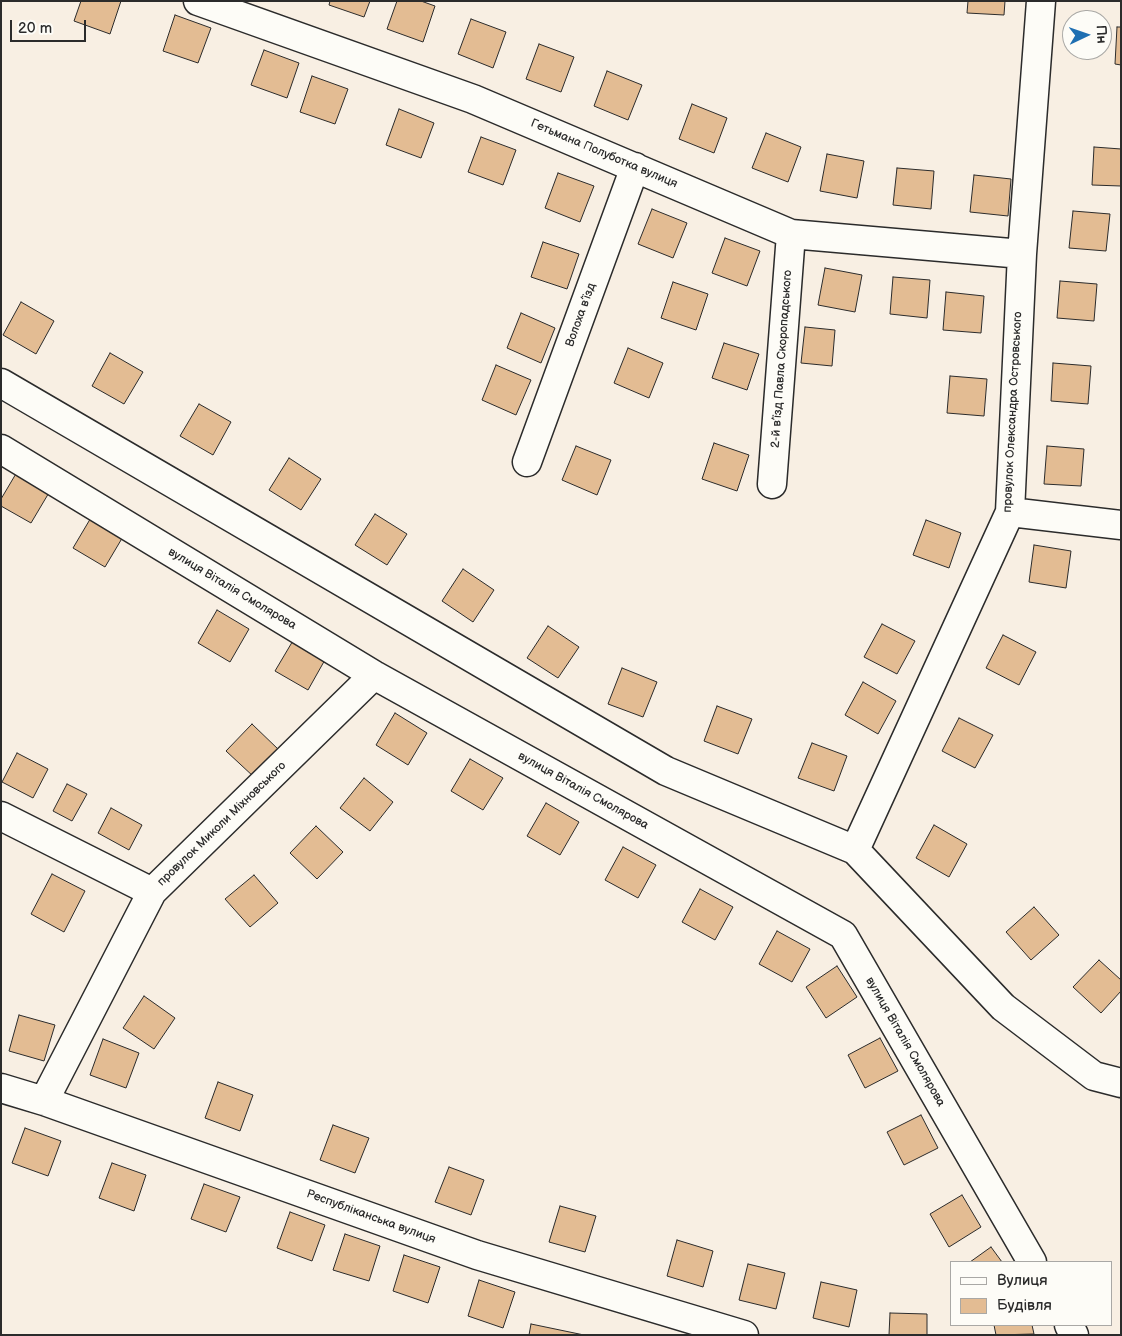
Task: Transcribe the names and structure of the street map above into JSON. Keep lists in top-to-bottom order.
{
  "streets": {
    "street": [
      "Гетьмана Полуботка вулиця",
      "Волоха в’їзд",
      "2-й в’їзд Павла Скоропадського",
      "провулок Олександра Островського",
      "вулиця Віталія Смолярова",
      "провулок Миколи Міхновського",
      "Республіканська вулиця"
    ]
  },
  "crossings": [
    ["Гетьмана Полуботка вулиця", "Волоха в’їзд"],
    ["Гетьмана Полуботка вулиця", "2-й в’їзд Павла Скоропадського"],
    ["Гетьмана Полуботка вулиця", "провулок Олександра Островського"],
    ["вулиця Віталія Смолярова", "провулок Миколи Міхновського"],
    ["провулок Миколи Міхновського", "Республіканська вулиця"]
  ],
  "legend": ["Вулиця", "Будівля"],
  "scale_bar": "20 m",
  "north": "right"
}
